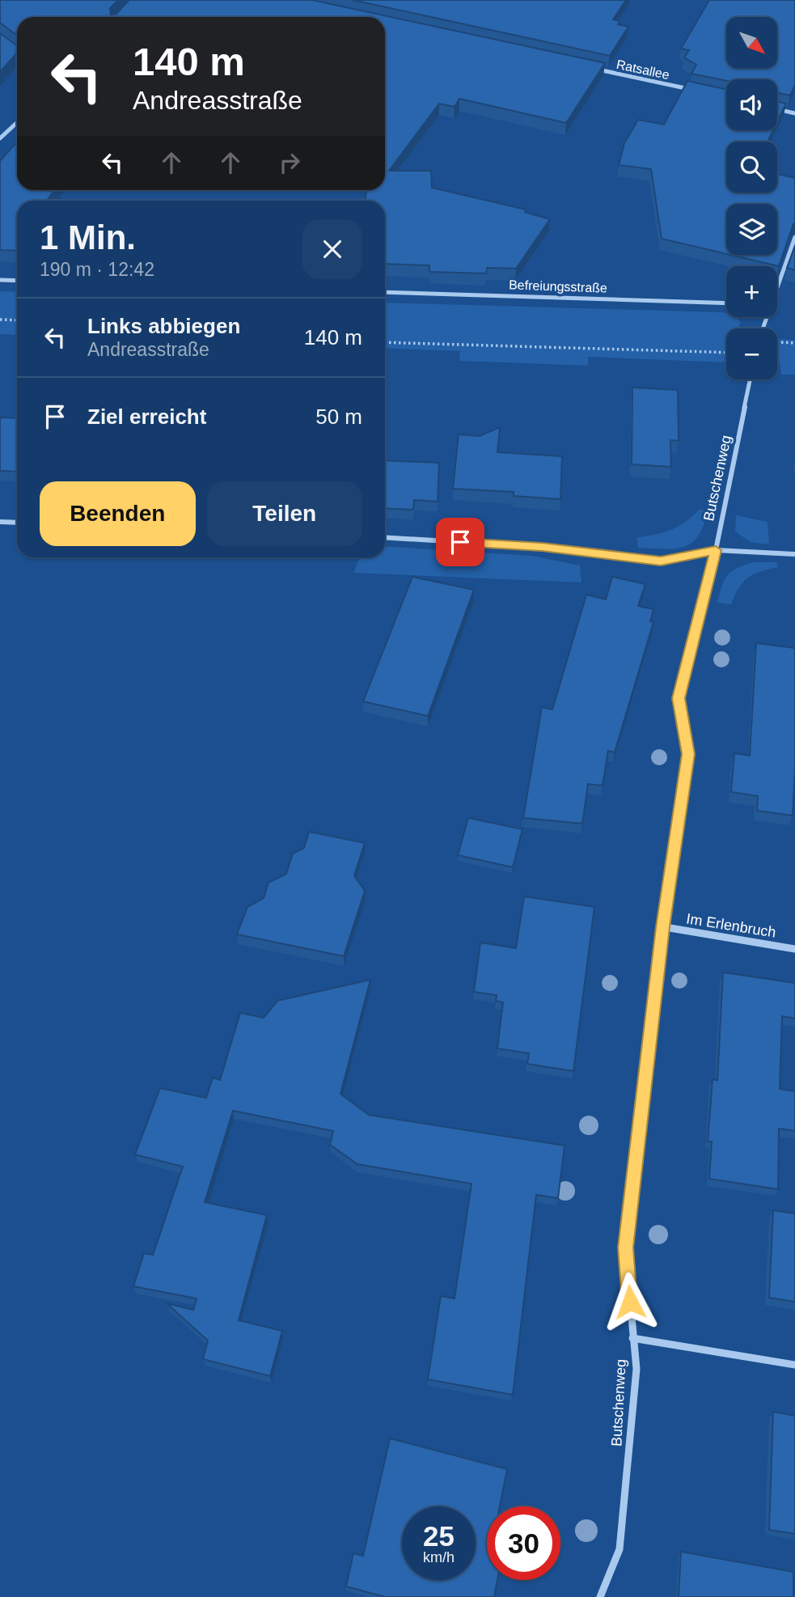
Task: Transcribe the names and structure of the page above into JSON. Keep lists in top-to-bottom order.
{
  "streets": {
    "street": [
      "Ratsallee",
      "Befreiungsstraße",
      "Butschenweg",
      "Im Erlenbruch"
    ]
  },
  "crossings": [
    ["Butschenweg", "Im Erlenbruch"]
  ],
  "north": "bottom right",
  "page": {
    "map_buttons": ["+", "−"],
    "turn": ["140 m", "Andreasstraße"],
    "heading": ["1 Min.", "190 m · 12:42"],
    "list": [
      {
        "name": "Links abbiegen",
        "note": "Andreasstraße",
        "value": "140 m"
      },
      {
        "name": "Ziel erreicht",
        "value": "50 m"
      }
    ],
    "buttons": ["Beenden", "Teilen"],
    "speed": "25 km/h",
    "limit": "30"
  }
}
